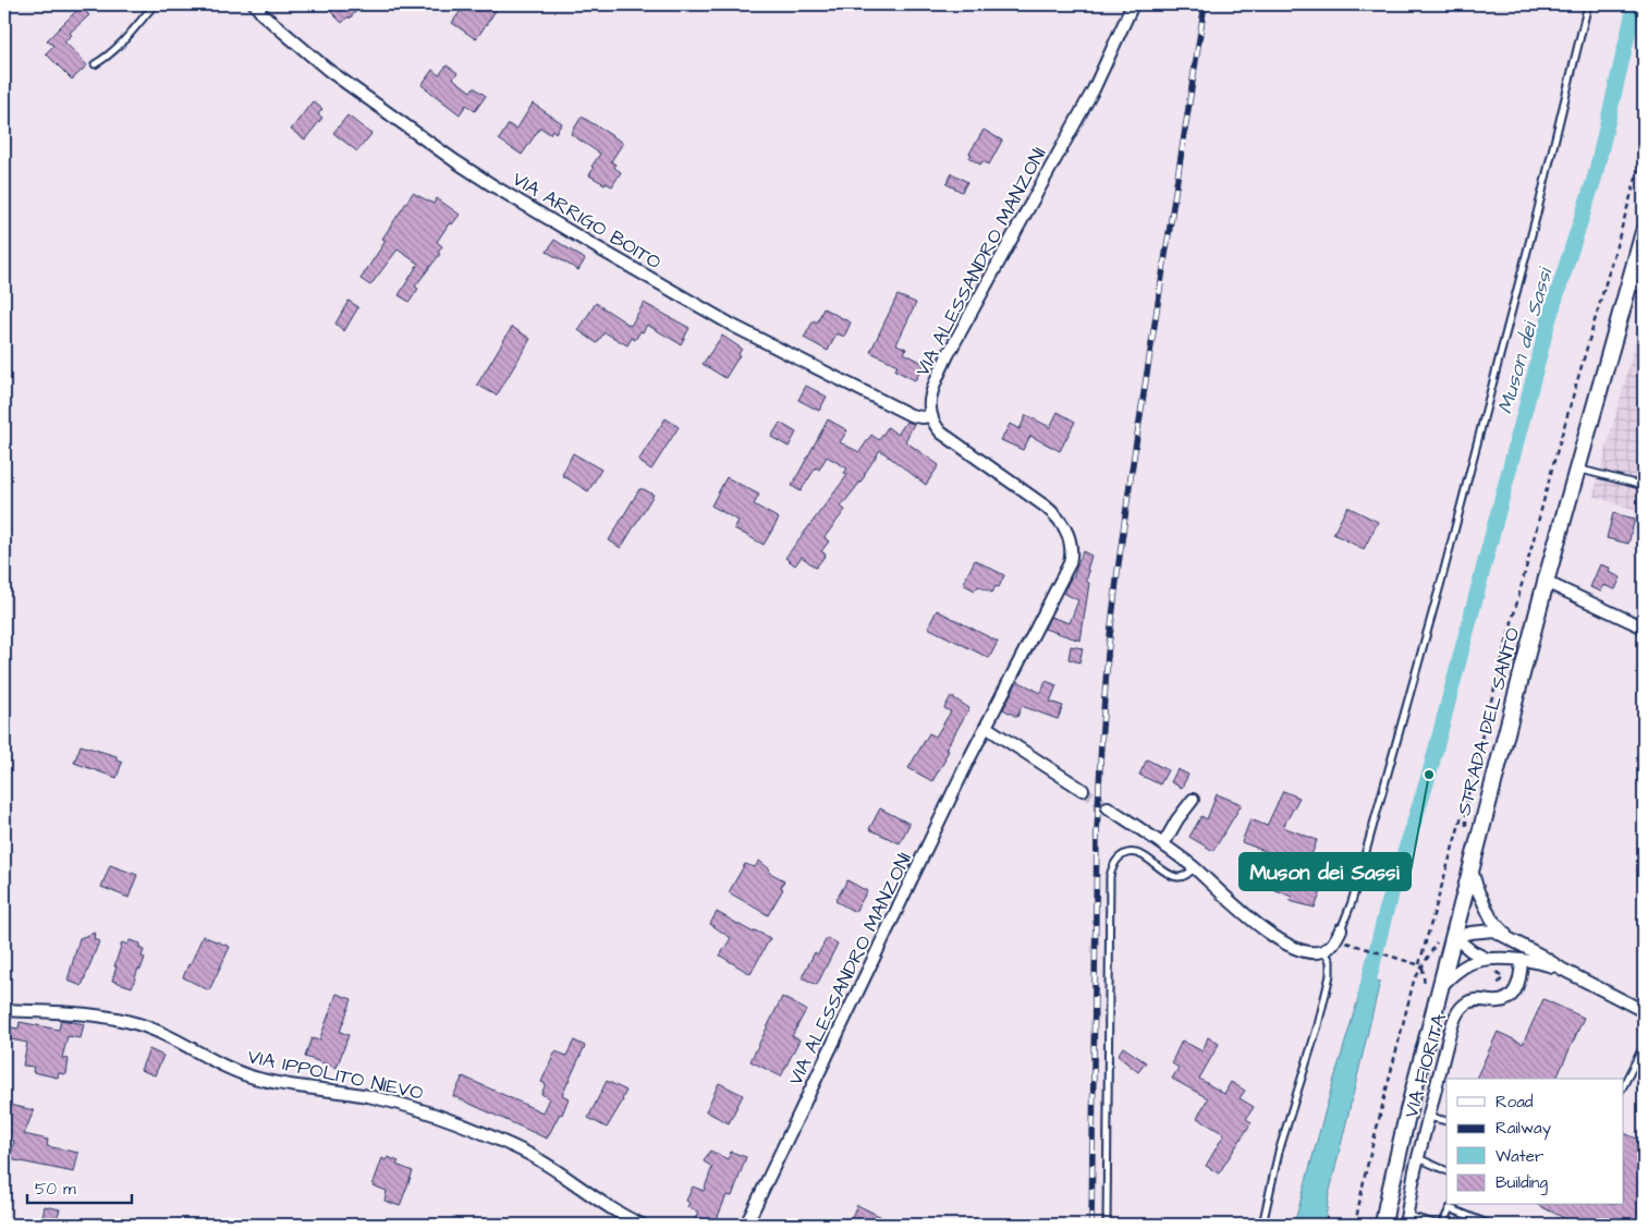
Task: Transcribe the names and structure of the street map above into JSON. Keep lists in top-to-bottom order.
{
  "streets": {
    "main road": ["STRADA DEL SANTO"],
    "street": [
      "VIA ARRIGO BOITO",
      "VIA ALESSANDRO MANZONI",
      "VIA FIORITA",
      "VIA IPPOLITO NIEVO"
    ]
  },
  "crossings": [
    ["VIA ARRIGO BOITO", "VIA ALESSANDRO MANZONI"]
  ],
  "water": ["Muson dei Sassi"],
  "places": ["Muson dei Sassi"],
  "legend": [
    "Road",
    "Railway",
    "Water",
    "Building"
  ],
  "scale_bar": "50 m"
}
